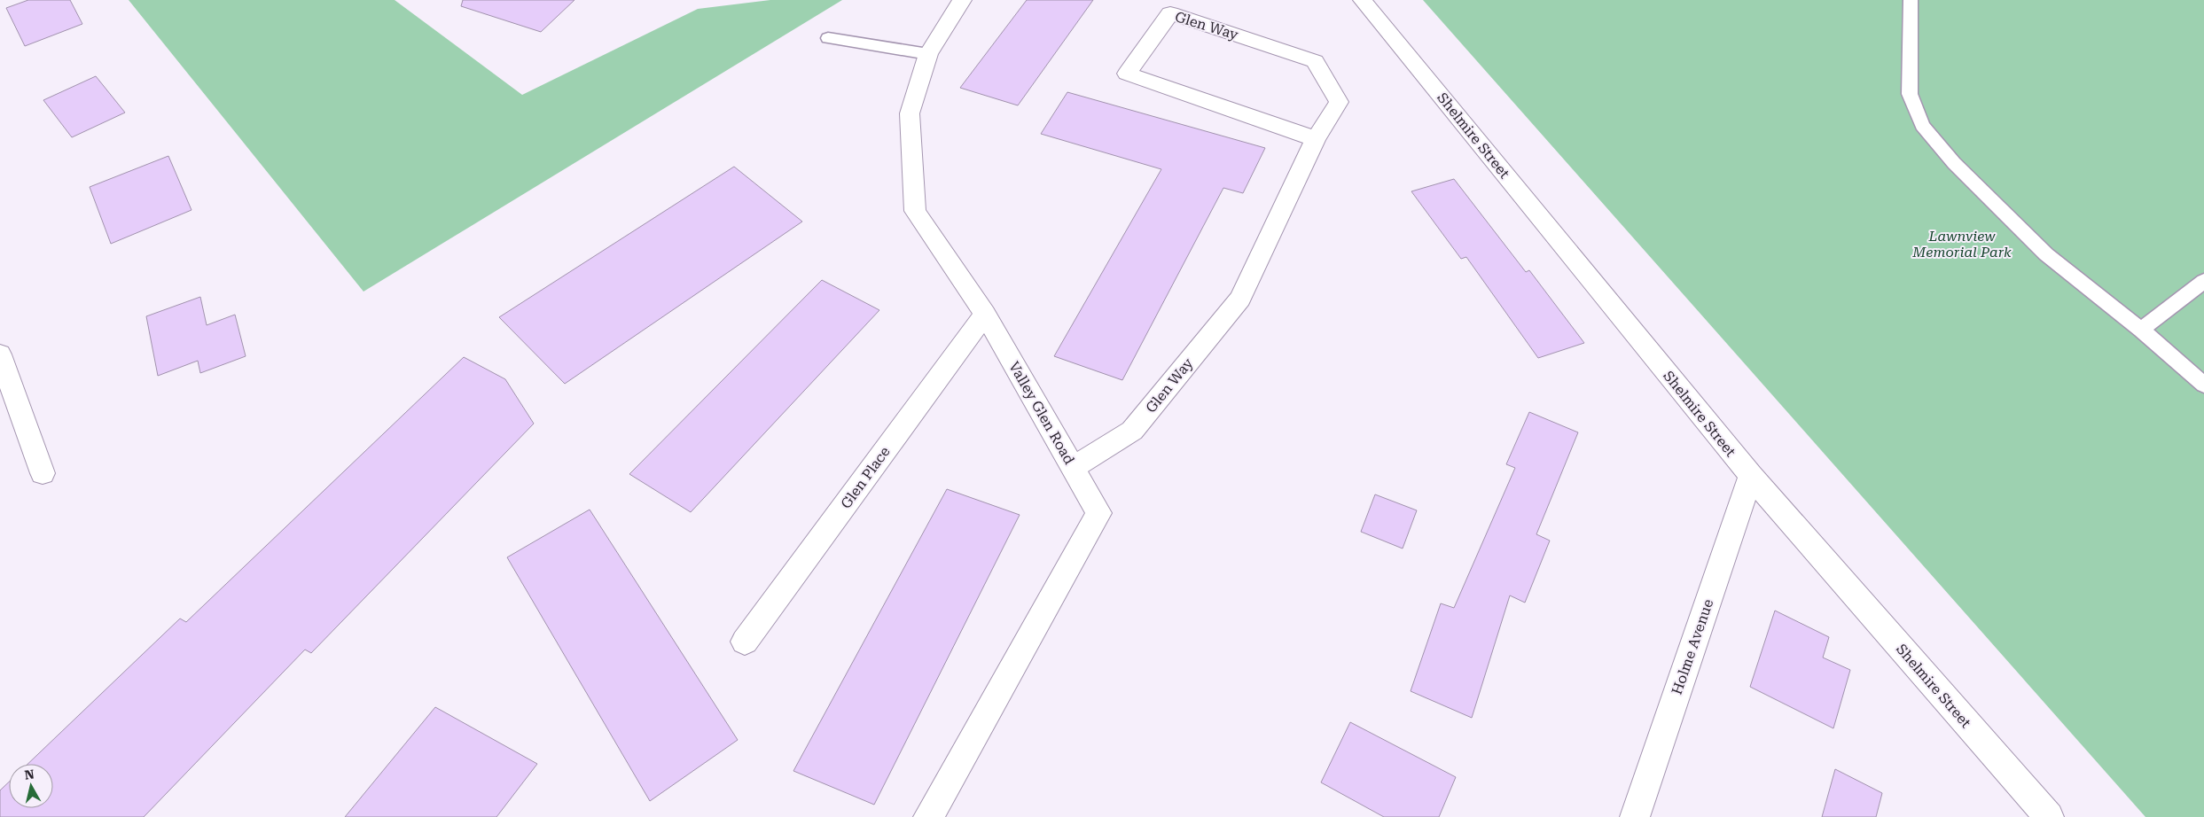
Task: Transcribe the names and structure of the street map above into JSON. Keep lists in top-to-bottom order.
{
  "streets": {
    "street": [
      "Glen Way",
      "Shelmire Street",
      "Valley Glen Road",
      "Glen Place",
      "Holme Avenue"
    ]
  },
  "crossings": [
    ["Glen Way", "Valley Glen Road"],
    ["Shelmire Street", "Holme Avenue"],
    ["Valley Glen Road", "Glen Place"]
  ],
  "parks": ["Lawnview Memorial Park"],
  "north": "top"
}
